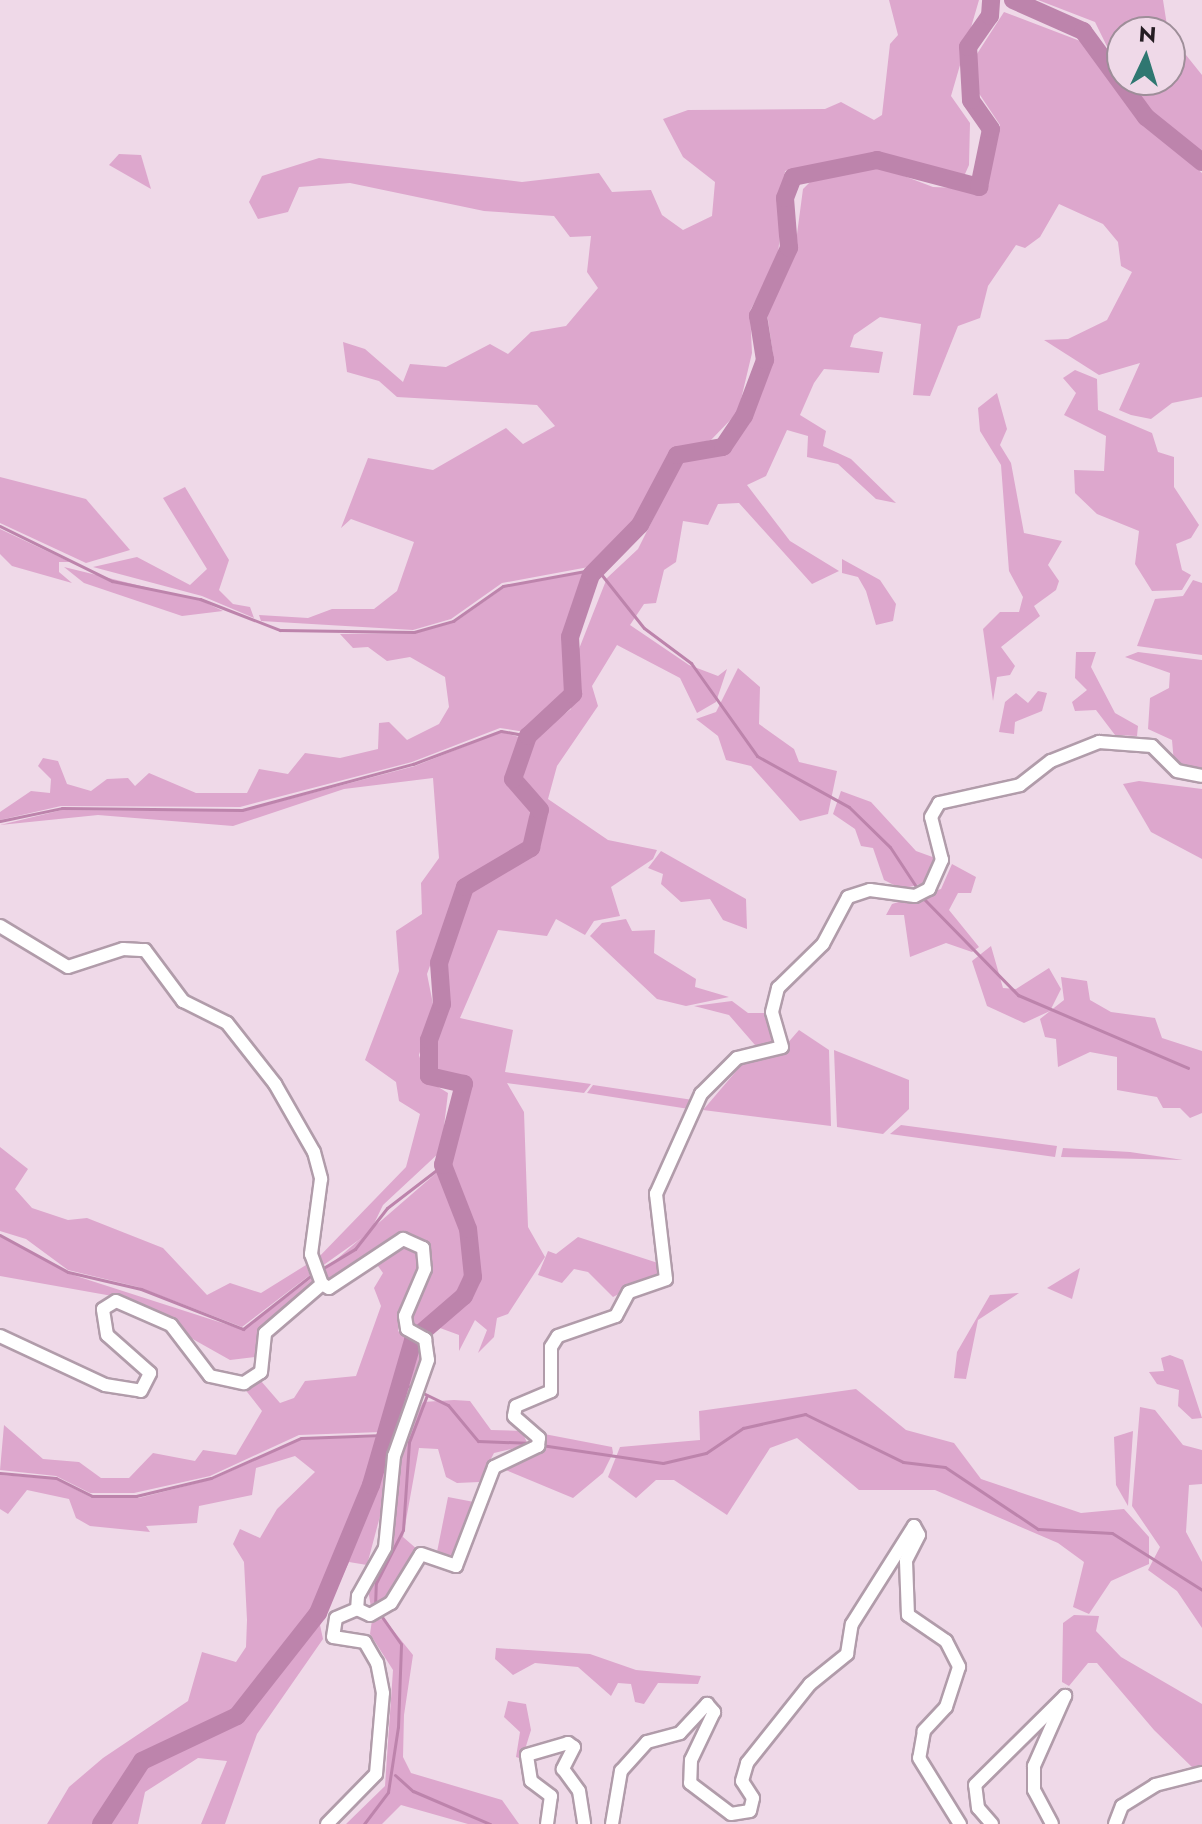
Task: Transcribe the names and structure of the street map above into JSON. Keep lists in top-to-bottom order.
{
  "north": "top"
}
